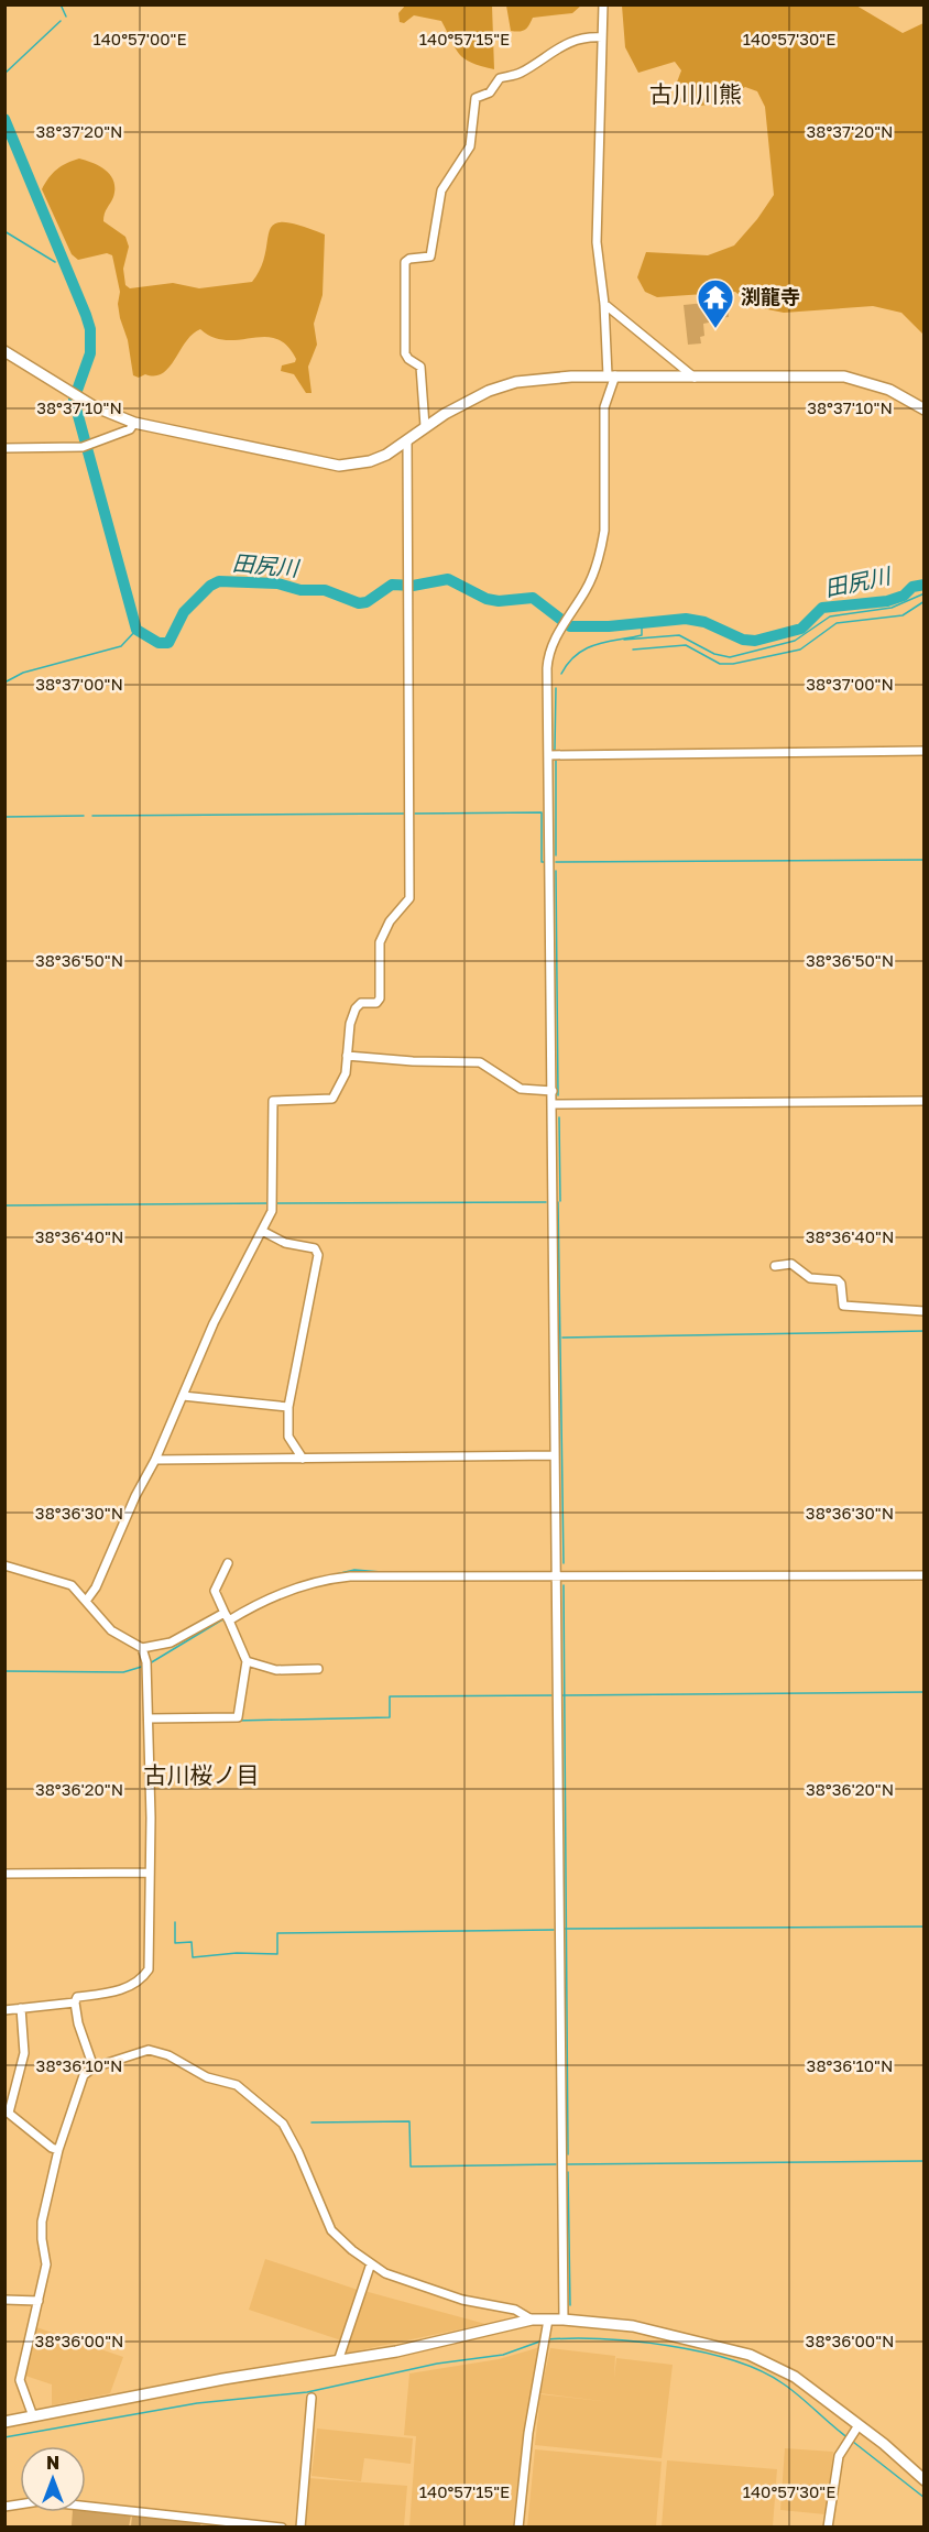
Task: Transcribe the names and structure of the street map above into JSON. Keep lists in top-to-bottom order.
{
  "districts": ["古川川熊", "古川桜ノ目"],
  "water": ["田尻川"],
  "places": {
    "temple": ["渕龍寺"]
  },
  "north": "top",
  "coordinates": [
    "140°57'00\"E",
    "140°57'15\"E",
    "140°57'30\"E",
    "38°37'20\"N",
    "38°37'10\"N",
    "38°37'00\"N",
    "38°36'50\"N",
    "38°36'40\"N",
    "38°36'30\"N",
    "38°36'20\"N",
    "38°36'10\"N",
    "38°36'00\"N"
  ]
}
